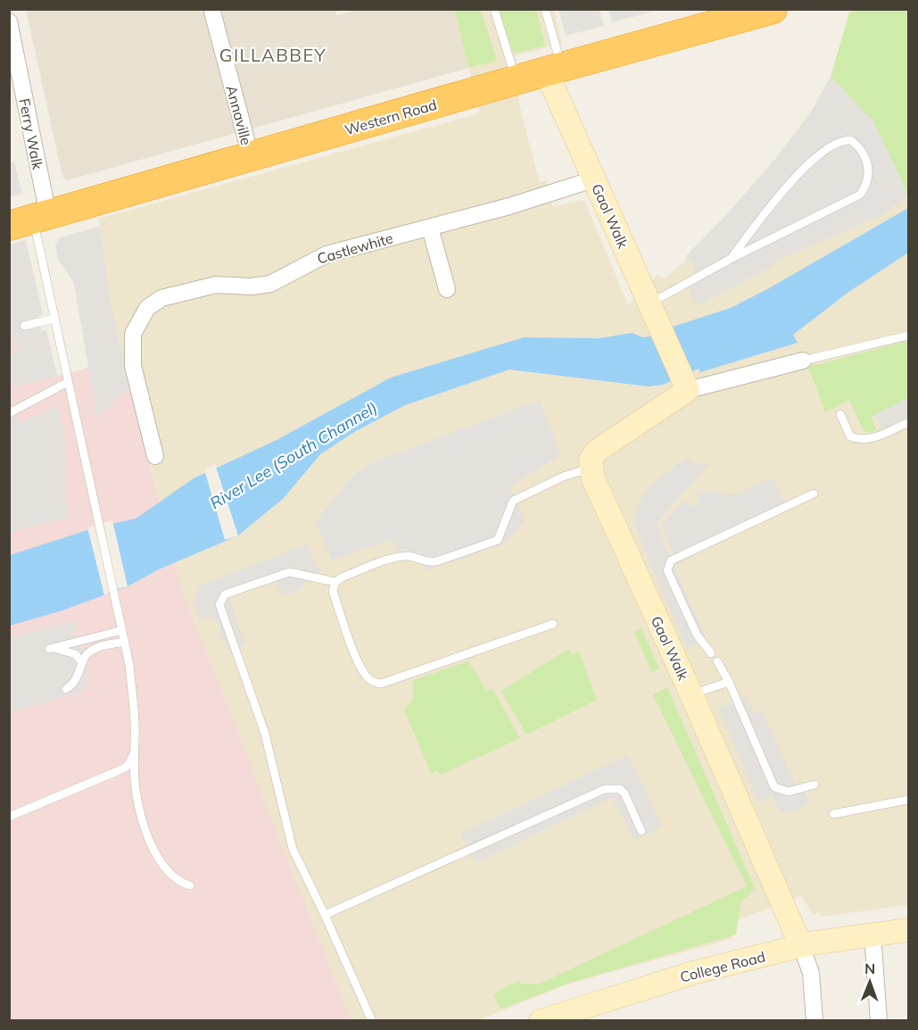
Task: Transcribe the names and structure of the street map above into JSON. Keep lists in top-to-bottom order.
{
  "streets": {
    "highway": ["Western Road"],
    "street": [
      "Annaville",
      "Ferry Walk",
      "Gaol Walk",
      "Castlewhite",
      "College Road"
    ]
  },
  "crossings": [
    ["Annaville", "Western Road"],
    ["Western Road", "Ferry Walk"],
    ["Western Road", "Gaol Walk"],
    ["Gaol Walk", "Castlewhite"],
    ["Gaol Walk", "College Road"]
  ],
  "districts": ["GILLABBEY"],
  "water": ["River Lee (South Channel)"],
  "north": "top"
}
